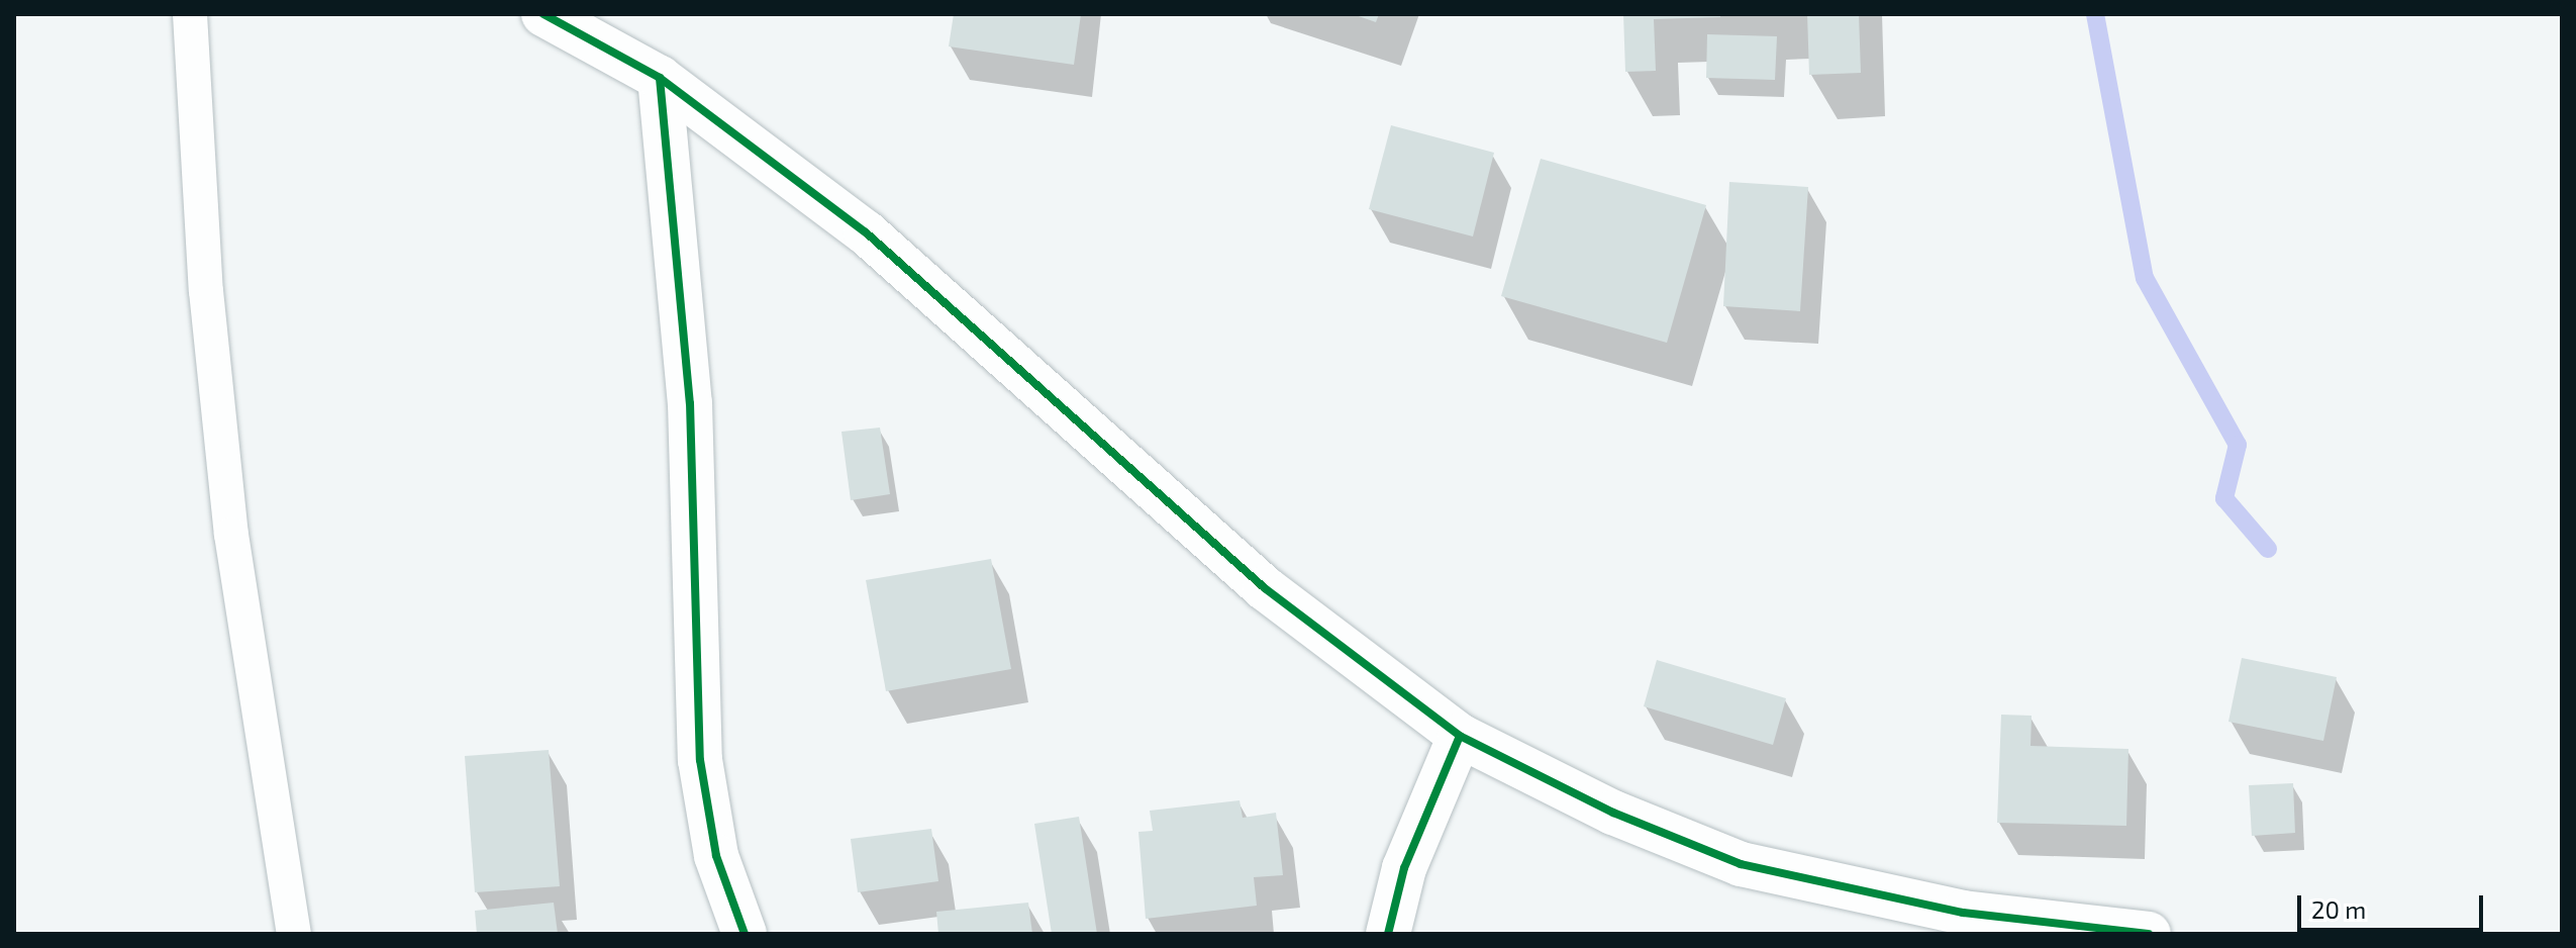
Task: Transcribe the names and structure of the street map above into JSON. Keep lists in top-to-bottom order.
{
  "scale_bar": "20 m"
}
